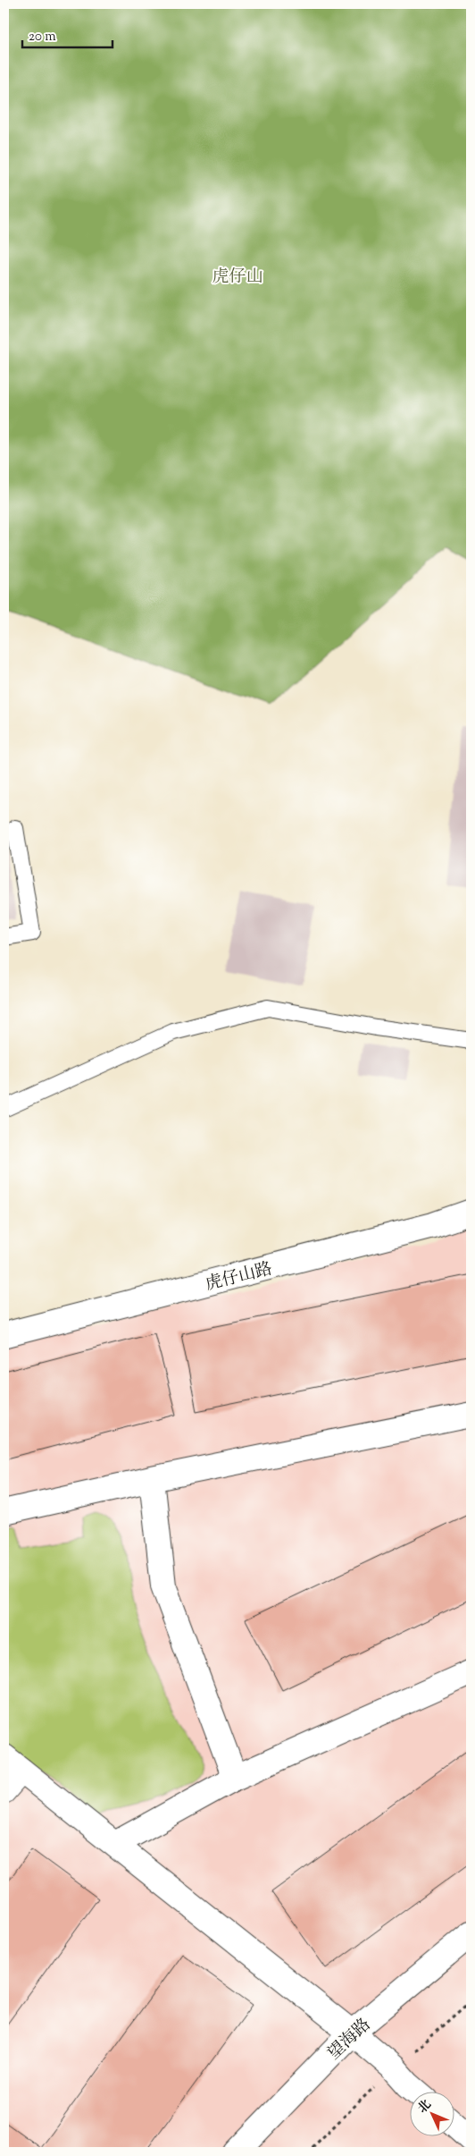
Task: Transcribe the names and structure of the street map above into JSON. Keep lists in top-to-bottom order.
{
  "streets": {
    "street": ["虎仔山路", "望海路"]
  },
  "parks": ["虎仔山"],
  "scale_bar": "20 m",
  "north": "top left"
}
